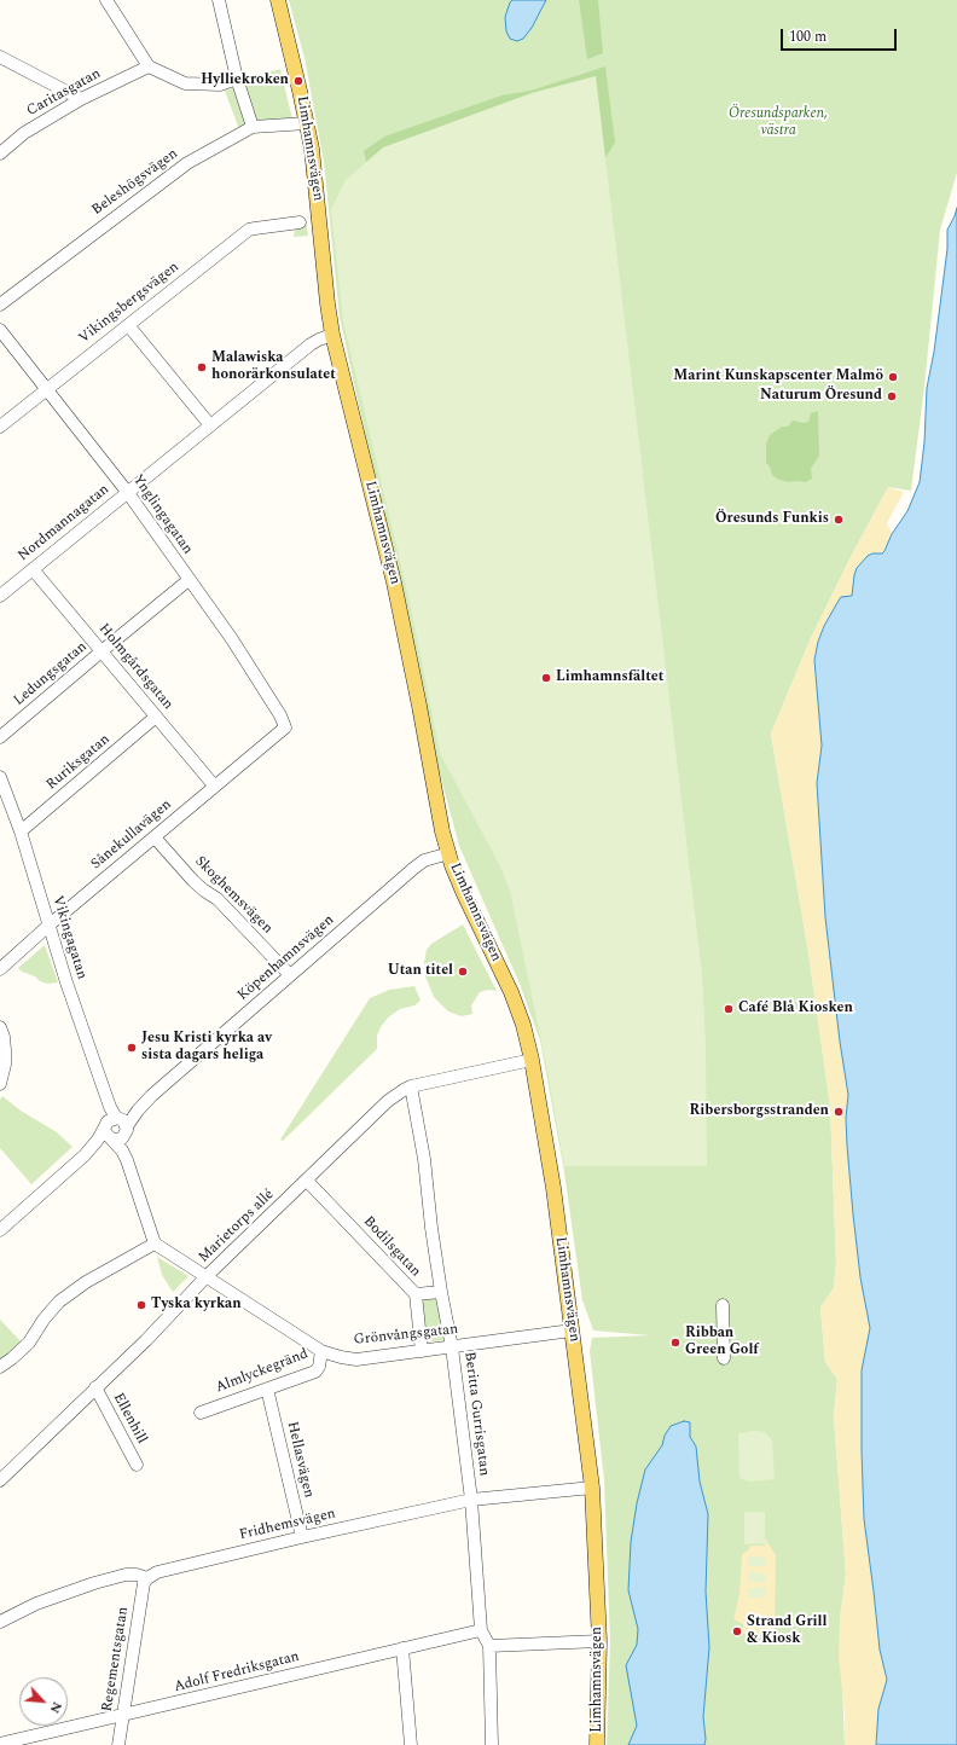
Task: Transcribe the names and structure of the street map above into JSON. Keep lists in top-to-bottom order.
{
  "streets": {
    "main road": ["Limhamnsvägen"],
    "street": [
      "Caritasgatan",
      "Beleshögsvägen",
      "Vikingsbergsvägen",
      "Ynglingagatan",
      "Nordmannagatan",
      "Holmgårdsgatan",
      "Ledungsgatan",
      "Ruriksgatan",
      "Sånekullavägen",
      "Skoghemsvägen",
      "Vikingagatan",
      "Köpenhamnsvägen",
      "Marietorps allé",
      "Bodilsgatan",
      "Grönvångsgatan",
      "Almlyckegränd",
      "Beritta Gurrisgatan",
      "Ellenhill",
      "Hellasvägen",
      "Fridhemsvägen",
      "Regementsgatan",
      "Adolf Fredriksgatan"
    ]
  },
  "crossings": [
    ["Limhamnsvägen", "Beleshögsvägen"],
    ["Limhamnsvägen", "Nordmannagatan"],
    ["Limhamnsvägen", "Köpenhamnsvägen"],
    ["Limhamnsvägen", "Marietorps allé"],
    ["Limhamnsvägen", "Grönvångsgatan"],
    ["Limhamnsvägen", "Fridhemsvägen"],
    ["Vikingsbergsvägen", "Ynglingagatan"],
    ["Ynglingagatan", "Nordmannagatan"],
    ["Ynglingagatan", "Ledungsgatan"],
    ["Ynglingagatan", "Sånekullavägen"],
    ["Nordmannagatan", "Holmgårdsgatan"],
    ["Holmgårdsgatan", "Ledungsgatan"],
    ["Holmgårdsgatan", "Ruriksgatan"],
    ["Holmgårdsgatan", "Sånekullavägen"],
    ["Ruriksgatan", "Vikingagatan"],
    ["Sånekullavägen", "Skoghemsvägen"],
    ["Sånekullavägen", "Vikingagatan"],
    ["Skoghemsvägen", "Köpenhamnsvägen"],
    ["Vikingagatan", "Köpenhamnsvägen"],
    ["Marietorps allé", "Bodilsgatan"],
    ["Marietorps allé", "Grönvångsgatan"],
    ["Marietorps allé", "Beritta Gurrisgatan"],
    ["Marietorps allé", "Ellenhill"],
    ["Bodilsgatan", "Grönvångsgatan"],
    ["Grönvångsgatan", "Almlyckegränd"],
    ["Grönvångsgatan", "Beritta Gurrisgatan"],
    ["Almlyckegränd", "Hellasvägen"],
    ["Beritta Gurrisgatan", "Fridhemsvägen"],
    ["Beritta Gurrisgatan", "Adolf Fredriksgatan"],
    ["Hellasvägen", "Fridhemsvägen"],
    ["Fridhemsvägen", "Regementsgatan"],
    ["Regementsgatan", "Adolf Fredriksgatan"]
  ],
  "parks": ["Öresundsparken, västra"],
  "places": [
    "Hylliekroken",
    "Malawiska honorärkonsulatet",
    "Marint Kunskapscenter Malmö",
    "Naturum Öresund",
    "Öresunds Funkis",
    "Limhamnsfältet",
    "Utan titel",
    "Café Blå Kiosken",
    "Jesu Kristi kyrka av sista dagars heliga",
    "Ribersborgsstranden",
    "Tyska kyrkan",
    "Ribban Green Golf",
    "Strand Grill & Kiosk"
  ],
  "scale_bar": "100 m",
  "north": "bottom right"
}
